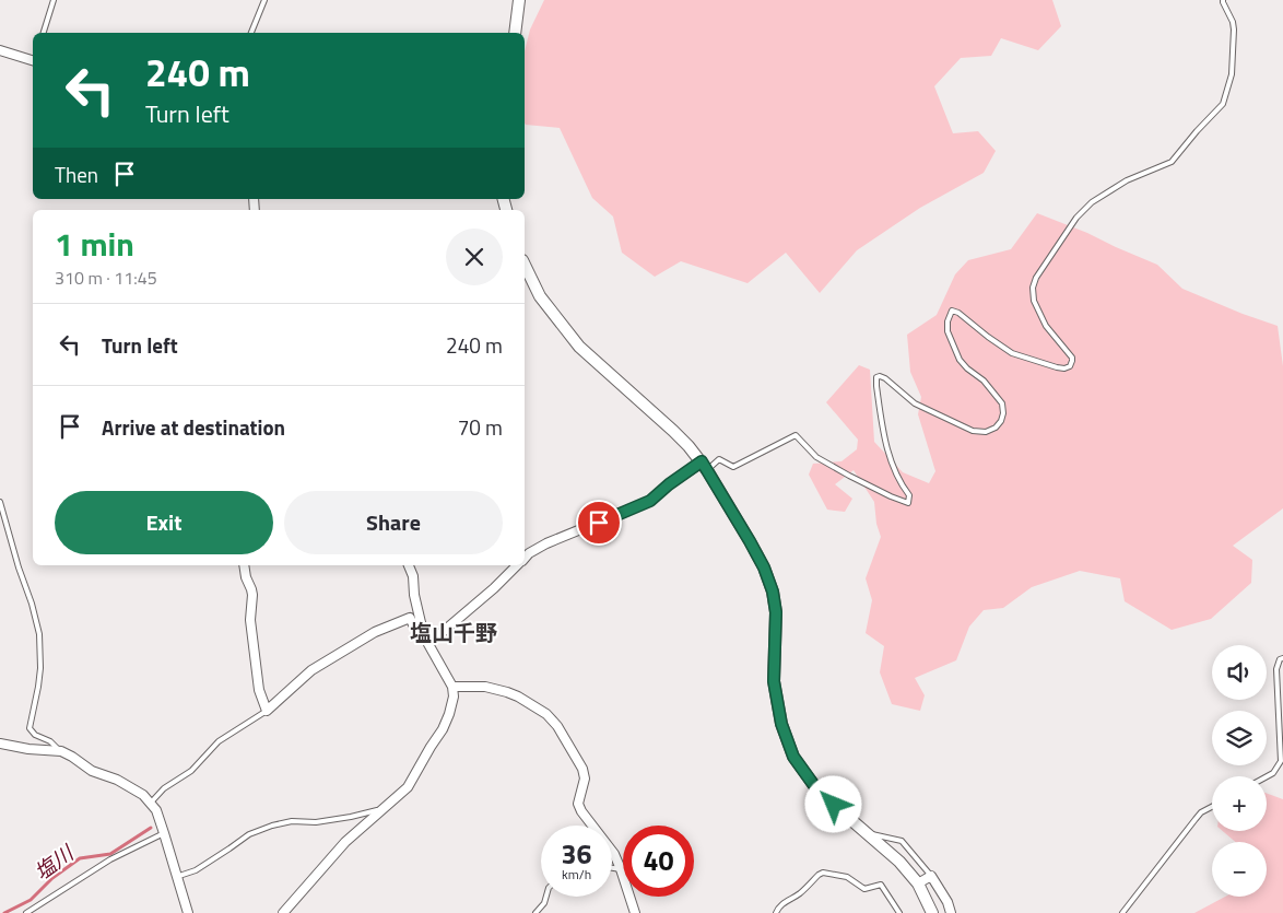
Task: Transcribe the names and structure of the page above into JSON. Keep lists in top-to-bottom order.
{
  "districts": ["塩山千野"],
  "water": ["塩川"],
  "page": {
    "turn": ["240 m", "Turn left"],
    "then": "Then",
    "heading": ["1 min", "310 m · 11:45"],
    "list": [
      {
        "name": "Turn left",
        "value": "240 m"
      },
      {
        "name": "Arrive at destination",
        "value": "70 m"
      }
    ],
    "buttons": ["Exit", "Share"],
    "map_buttons": ["+", "−"],
    "speed": "36 km/h",
    "limit": "40"
  }
}
